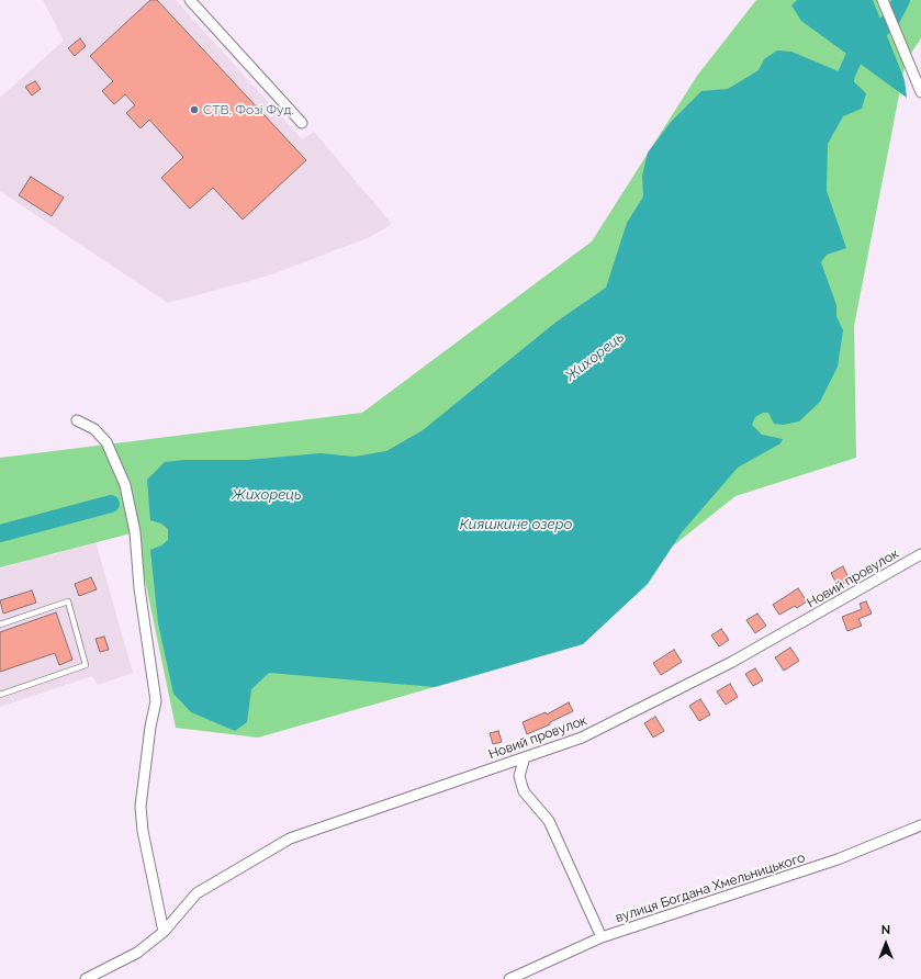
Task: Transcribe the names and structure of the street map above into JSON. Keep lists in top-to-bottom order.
{
  "streets": {
    "street": ["Новий провулок", "вулиця Богдана Хмельницького"]
  },
  "water": ["Жихорець", "Кияшкине озеро"],
  "places": ["СТВ, Фозі Фуд."],
  "north": "top"
}
